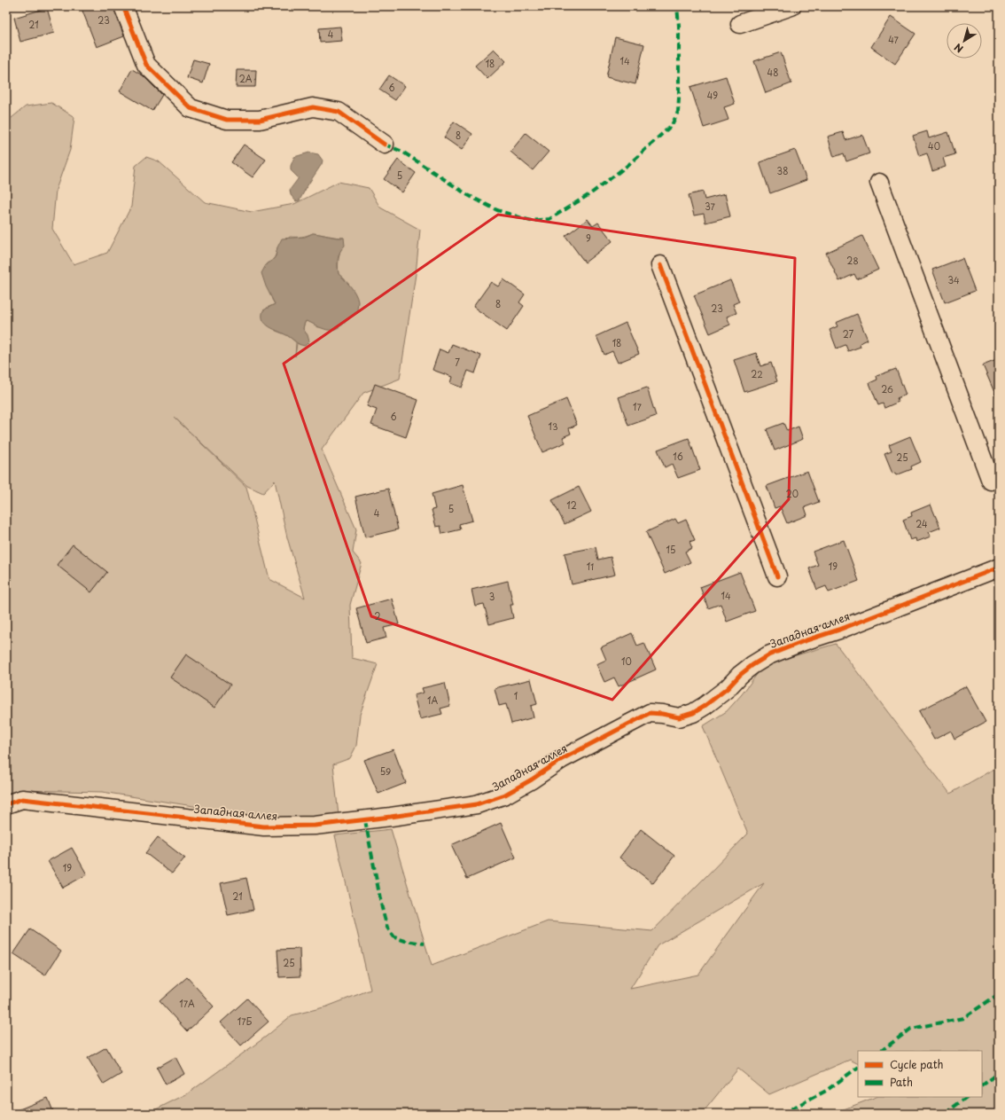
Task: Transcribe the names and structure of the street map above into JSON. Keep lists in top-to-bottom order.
{
  "streets": {
    "street": ["Западная аллея"]
  },
  "house_numbers": [
    "23",
    "21",
    "4",
    "47",
    "14",
    "18",
    "48",
    "2А",
    "6",
    "49",
    "8",
    "40",
    "38",
    "5",
    "37",
    "9",
    "28",
    "34",
    "8",
    "23",
    "27",
    "18",
    "7",
    "22",
    "26",
    "17",
    "6",
    "13",
    "16",
    "25",
    "20",
    "12",
    "5",
    "4",
    "24",
    "15",
    "11",
    "19",
    "14",
    "3",
    "2",
    "10",
    "1",
    "1А",
    "59",
    "19",
    "21",
    "25",
    "17А",
    "17Б"
  ],
  "legend": ["Cycle path", "Path"],
  "north": "bottom left"
}
